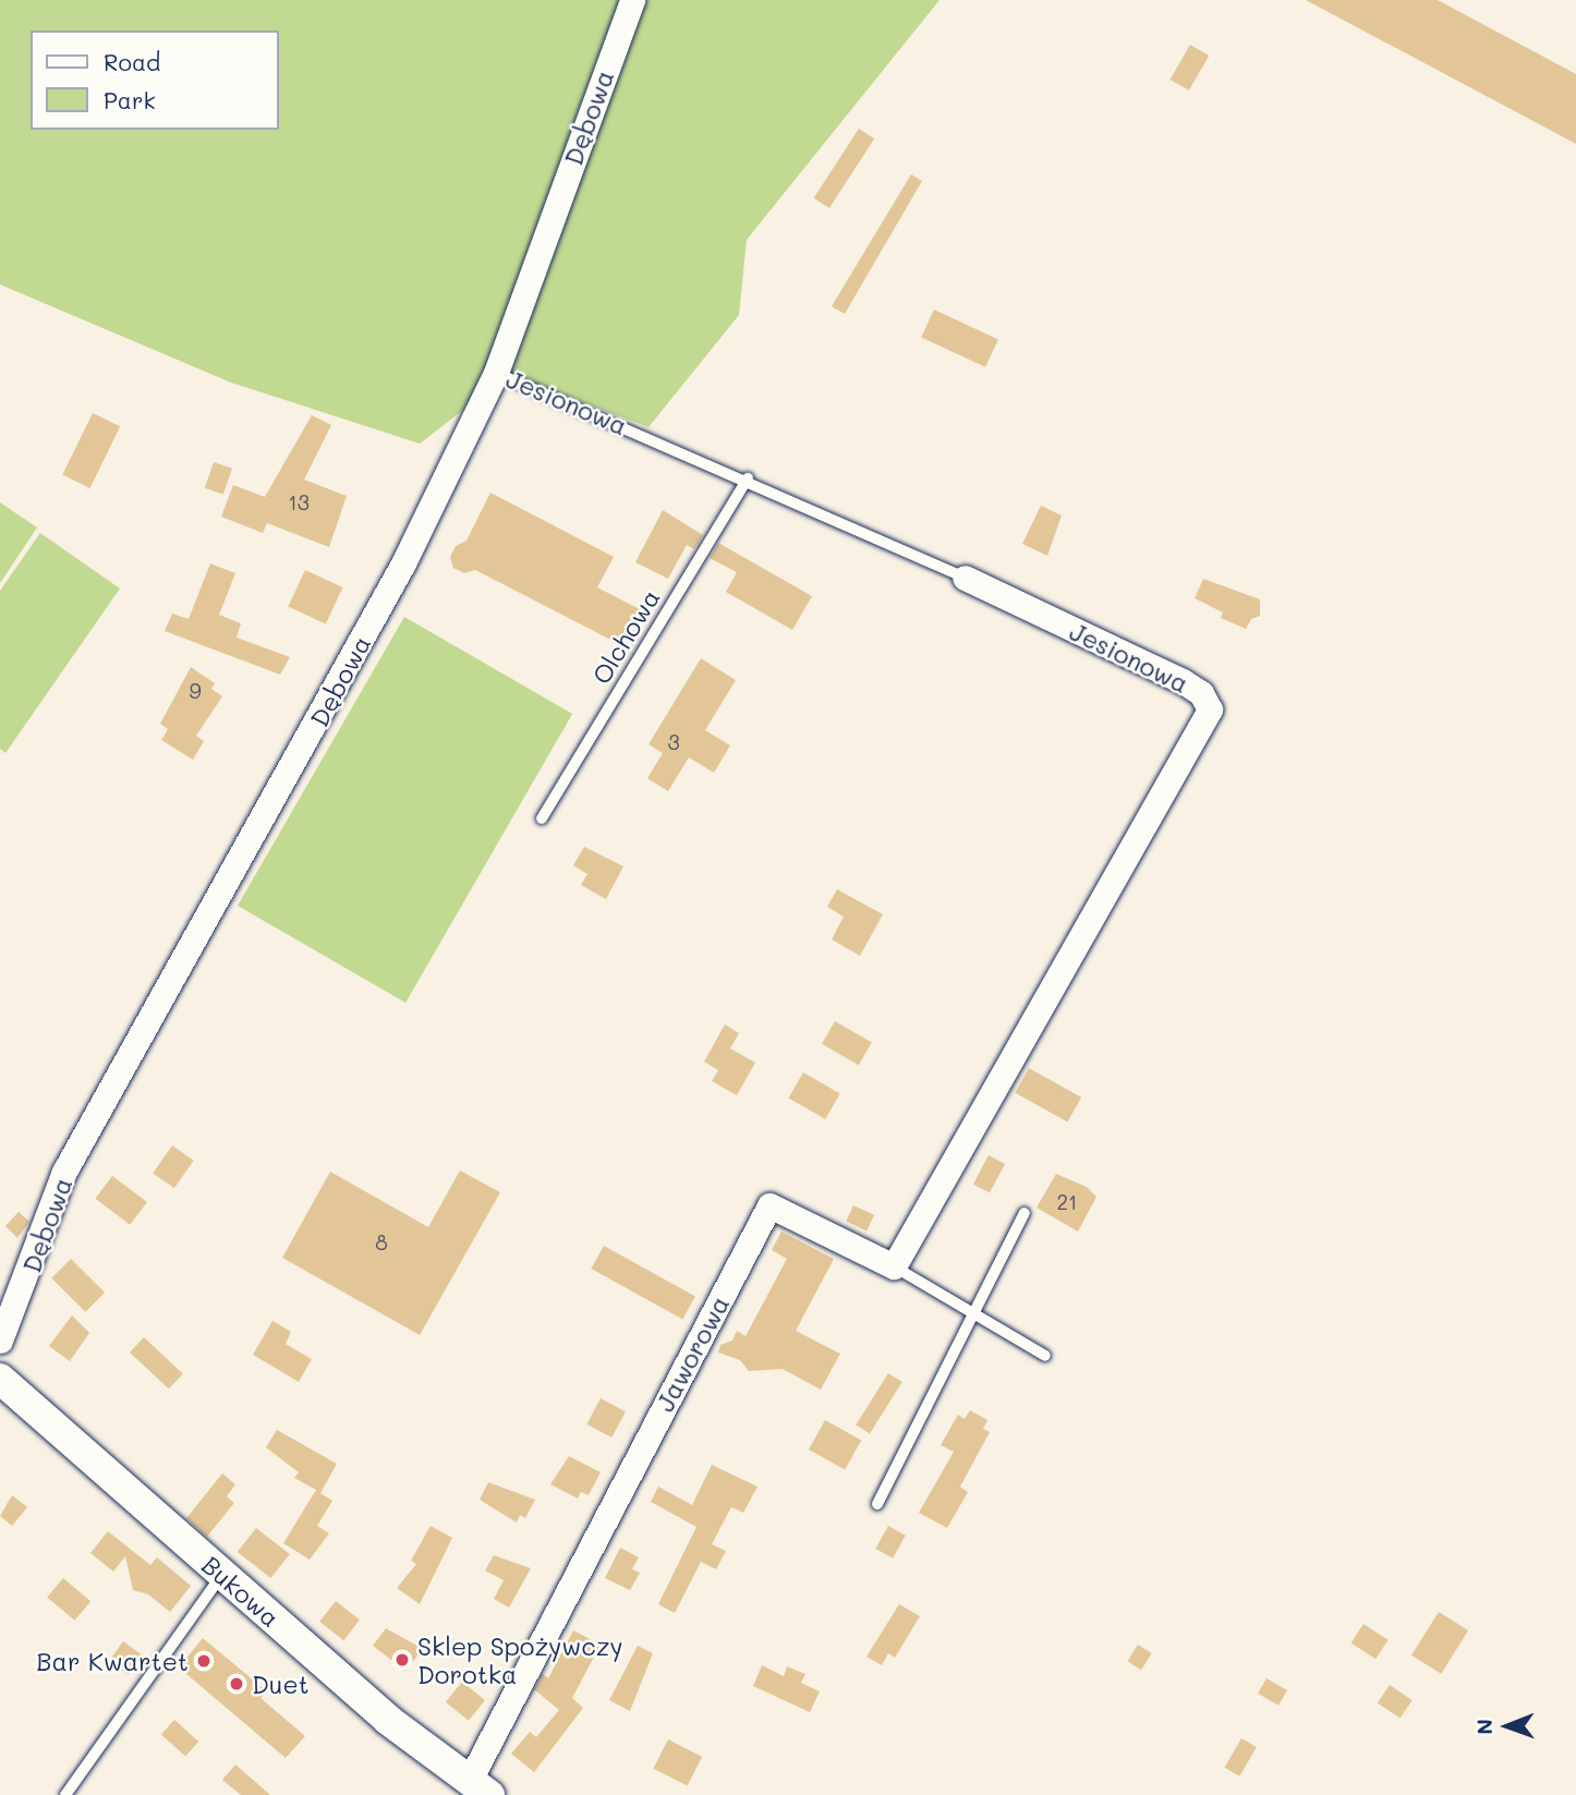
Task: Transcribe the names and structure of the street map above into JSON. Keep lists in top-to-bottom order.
{
  "streets": {
    "street": [
      "Dębowa",
      "Jesionowa",
      "Jaworowa",
      "Bukowa"
    ],
    "lane": ["Olchowa"]
  },
  "crossings": [
    ["Dębowa", "Jesionowa"],
    ["Jesionowa", "Olchowa"],
    ["Jesionowa", "Jaworowa"],
    ["Jaworowa", "Bukowa"]
  ],
  "places": ["Sklep Spożywczy Dorotka", "Bar Kwartet", "Duet"],
  "house_numbers": [
    "13",
    "9",
    "3",
    "21",
    "8"
  ],
  "legend": ["Road", "Park"],
  "north": "left"
}
